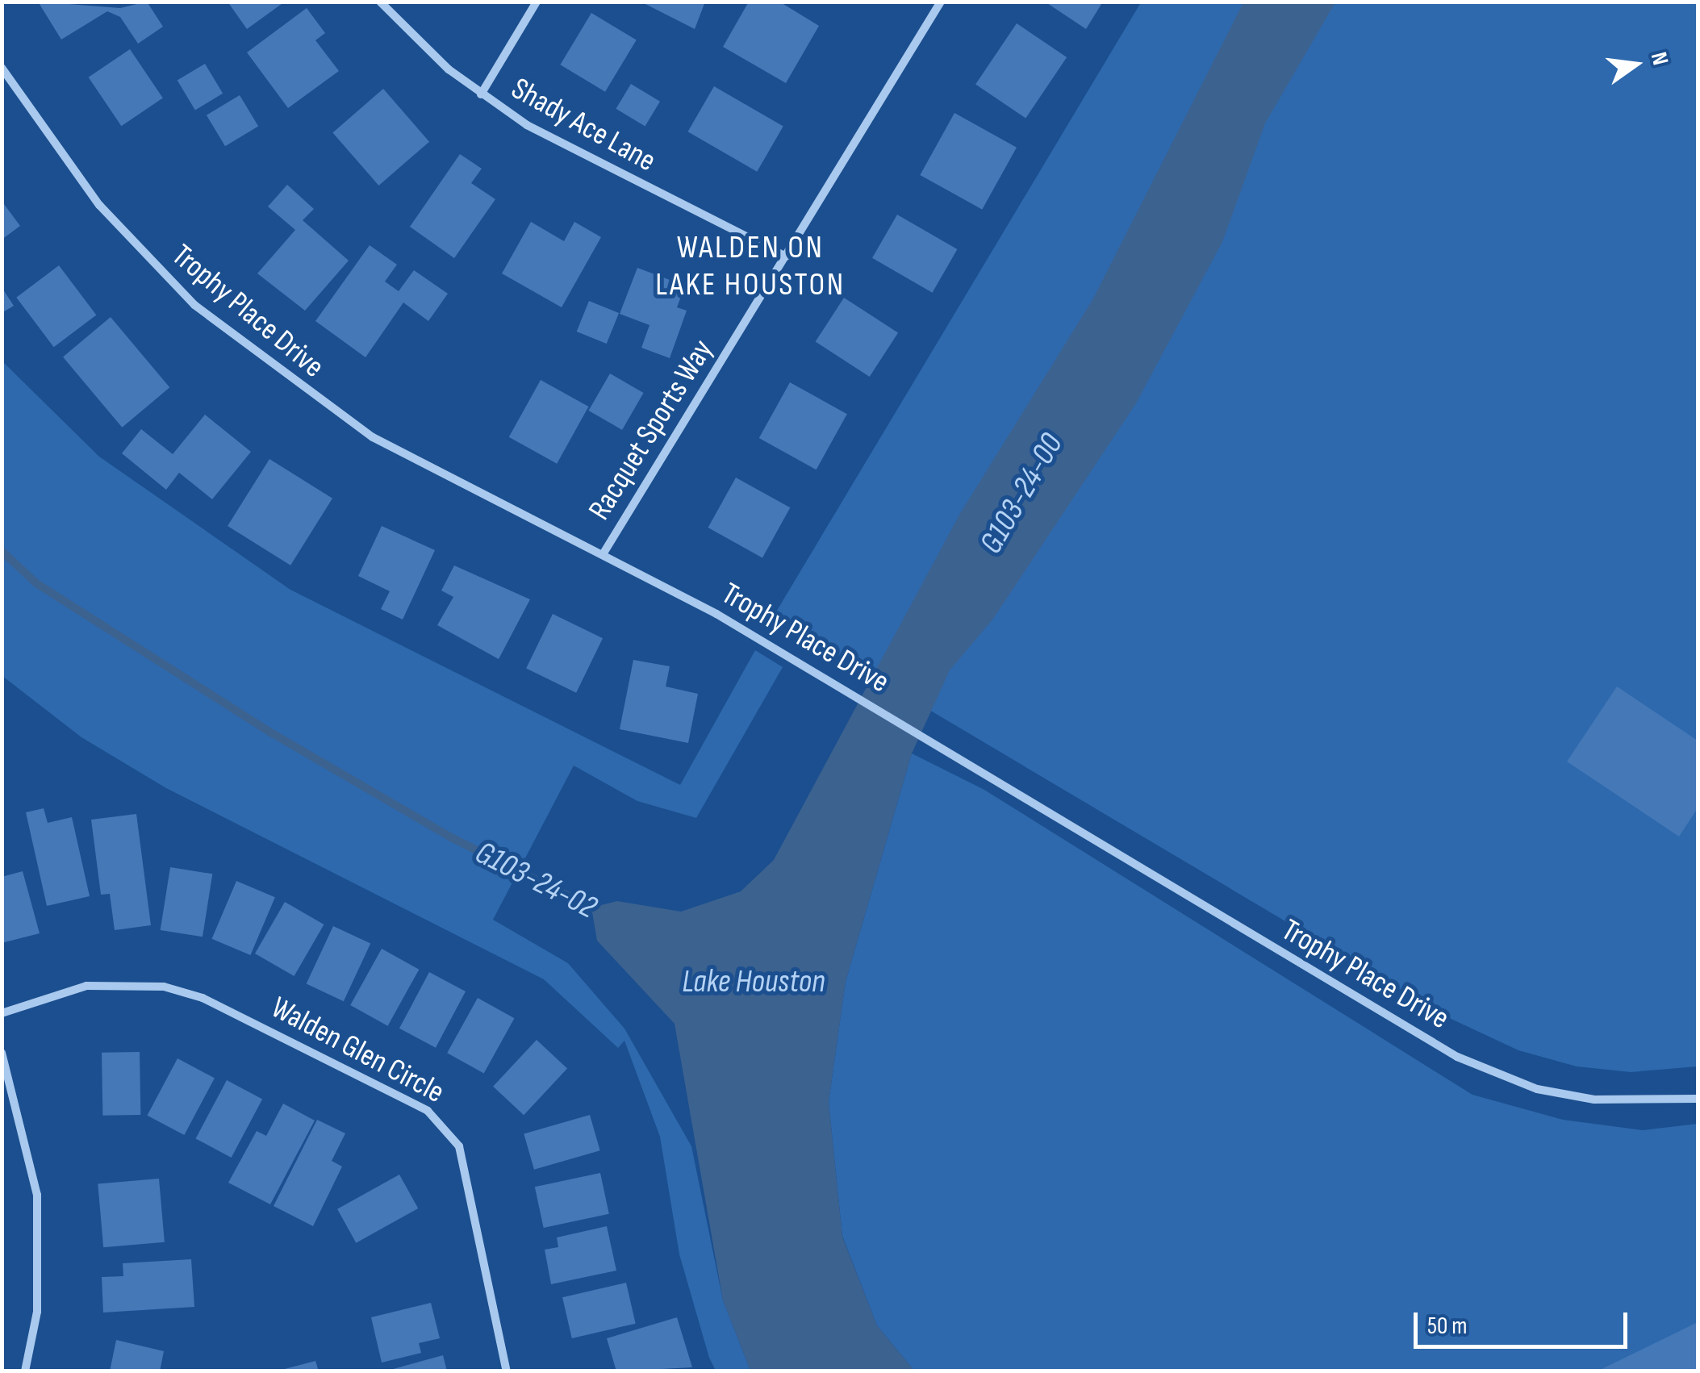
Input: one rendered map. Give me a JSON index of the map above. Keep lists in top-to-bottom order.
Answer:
{
  "streets": {
    "street": [
      "Shady Ace Lane",
      "Trophy Place Drive",
      "Racquet Sports Way",
      "Walden Glen Circle"
    ]
  },
  "crossings": [
    ["Shady Ace Lane", "Racquet Sports Way"],
    ["Trophy Place Drive", "Racquet Sports Way"]
  ],
  "districts": ["WALDEN ON LAKE HOUSTON"],
  "water": ["G103-24-00", "G103-24-02", "Lake Houston"],
  "scale_bar": "50 m",
  "north": "right"
}
